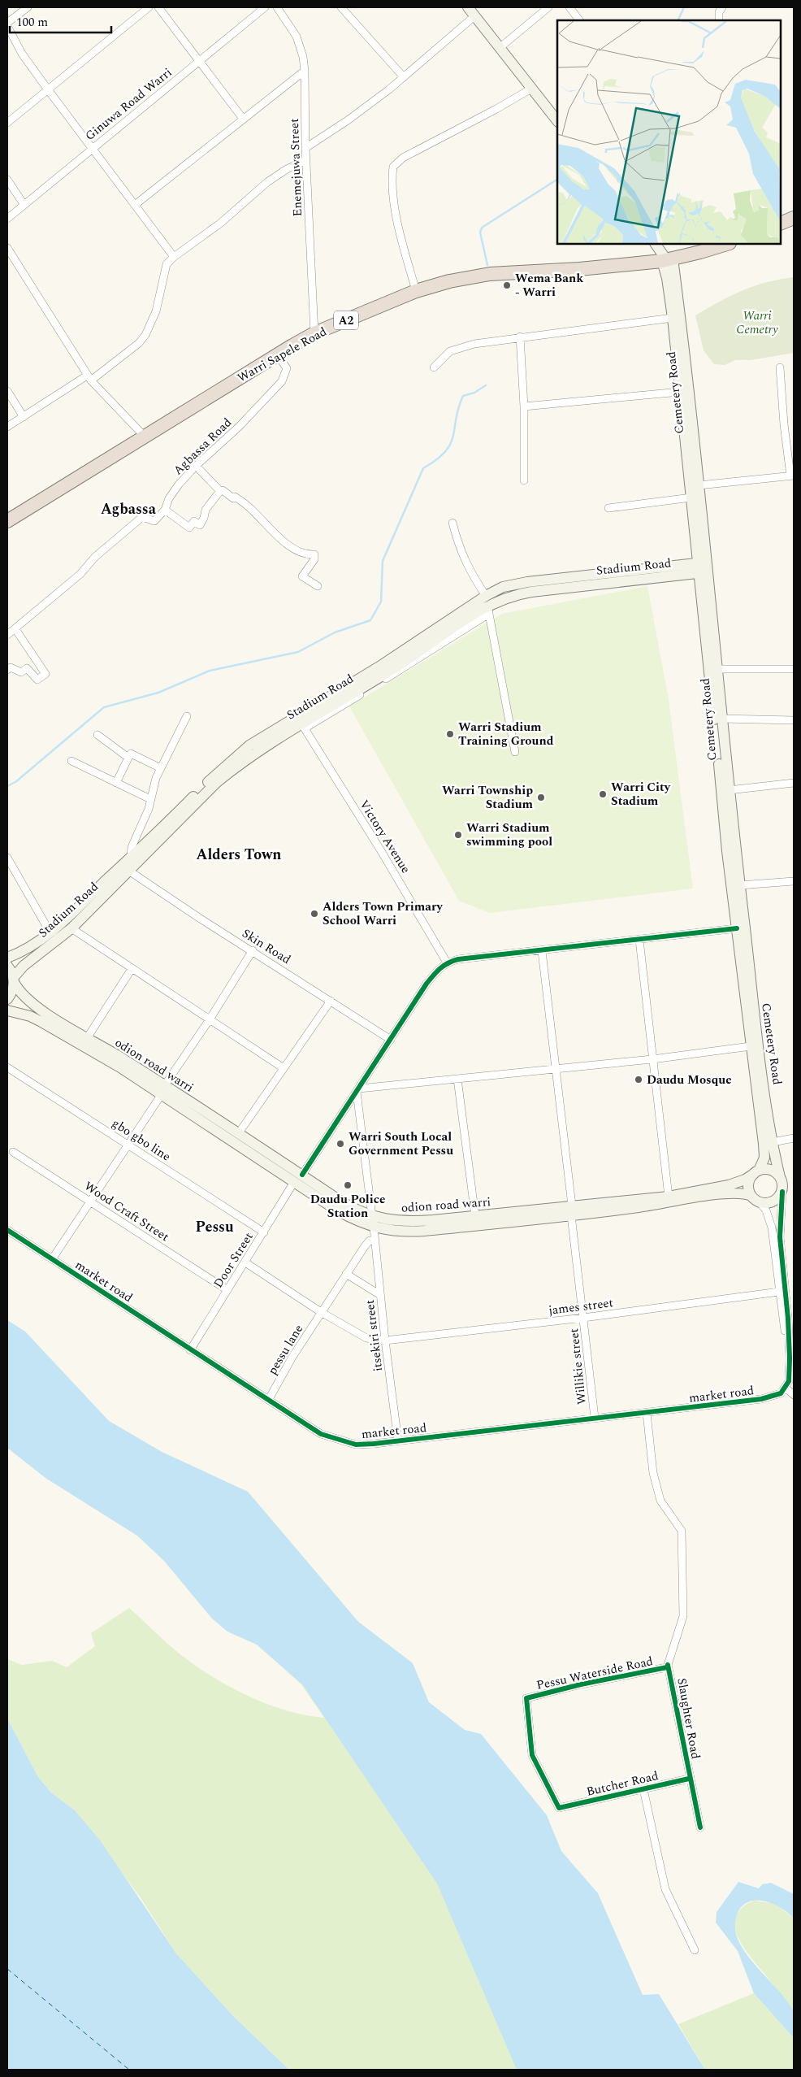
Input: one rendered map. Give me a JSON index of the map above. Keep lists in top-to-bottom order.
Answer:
{
  "streets": {
    "highway": ["A2", "Warri Sapele Road"],
    "main road": ["Cemetery Road", "Stadium Road", "odion road warri"],
    "street": [
      "Ginuwa Road Warri",
      "Enemejuwa Street",
      "Agbassa Road",
      "Victory Avenue",
      "Skin Road",
      "gbo gbo line",
      "Wood Craft Street",
      "Door Street",
      "market road",
      "james street",
      "itsekiri street",
      "pessu lane",
      "Willikie street",
      "Pessu Waterside Road",
      "Slaughter Road",
      "Butcher Road"
    ]
  },
  "crossings": [
    ["Enemejuwa Street", "Warri Sapele Road"],
    ["Warri Sapele Road", "Cemetery Road"],
    ["Warri Sapele Road", "Agbassa Road"],
    ["Cemetery Road", "Stadium Road"],
    ["Cemetery Road", "odion road warri"],
    ["Stadium Road", "Victory Avenue"],
    ["Stadium Road", "Skin Road"],
    ["Stadium Road", "odion road warri"],
    ["Victory Avenue", "Door Street"],
    ["Skin Road", "Door Street"],
    ["odion road warri", "Door Street"],
    ["odion road warri", "itsekiri street"],
    ["odion road warri", "Willikie street"],
    ["gbo gbo line", "Door Street"],
    ["Wood Craft Street", "Door Street"],
    ["Door Street", "market road"],
    ["market road", "itsekiri street"],
    ["market road", "pessu lane"],
    ["market road", "Willikie street"],
    ["james street", "itsekiri street"],
    ["james street", "Willikie street"],
    ["itsekiri street", "pessu lane"],
    ["Pessu Waterside Road", "Slaughter Road"],
    ["Pessu Waterside Road", "Butcher Road"],
    ["Slaughter Road", "Butcher Road"]
  ],
  "districts": ["Agbassa", "Alders Town", "Pessu"],
  "parks": ["Warri Cemetry"],
  "places": [
    "Wema Bank - Warri",
    "Warri Stadium Training Ground",
    "Warri City Stadium",
    "Warri Township Stadium",
    "Warri Stadium swimming pool",
    "Alders Town Primary School Warri",
    "Daudu Mosque",
    "Warri South Local Government Pessu",
    "Daudu Police Station"
  ],
  "scale_bar": "100 m"
}
